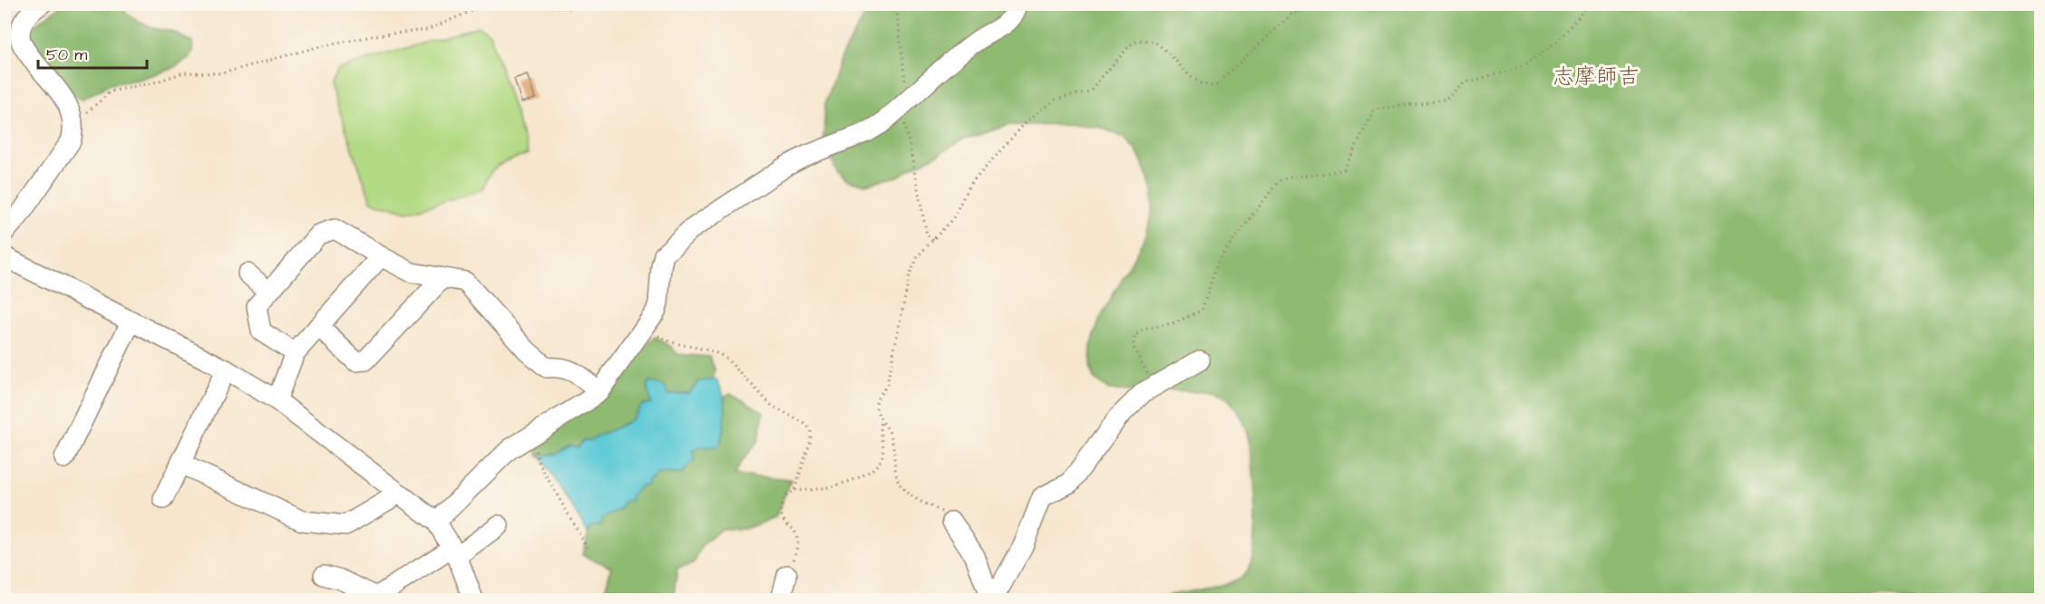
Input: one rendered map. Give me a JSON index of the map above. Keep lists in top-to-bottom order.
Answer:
{
  "districts": ["志摩師吉"],
  "scale_bar": "50 m"
}
